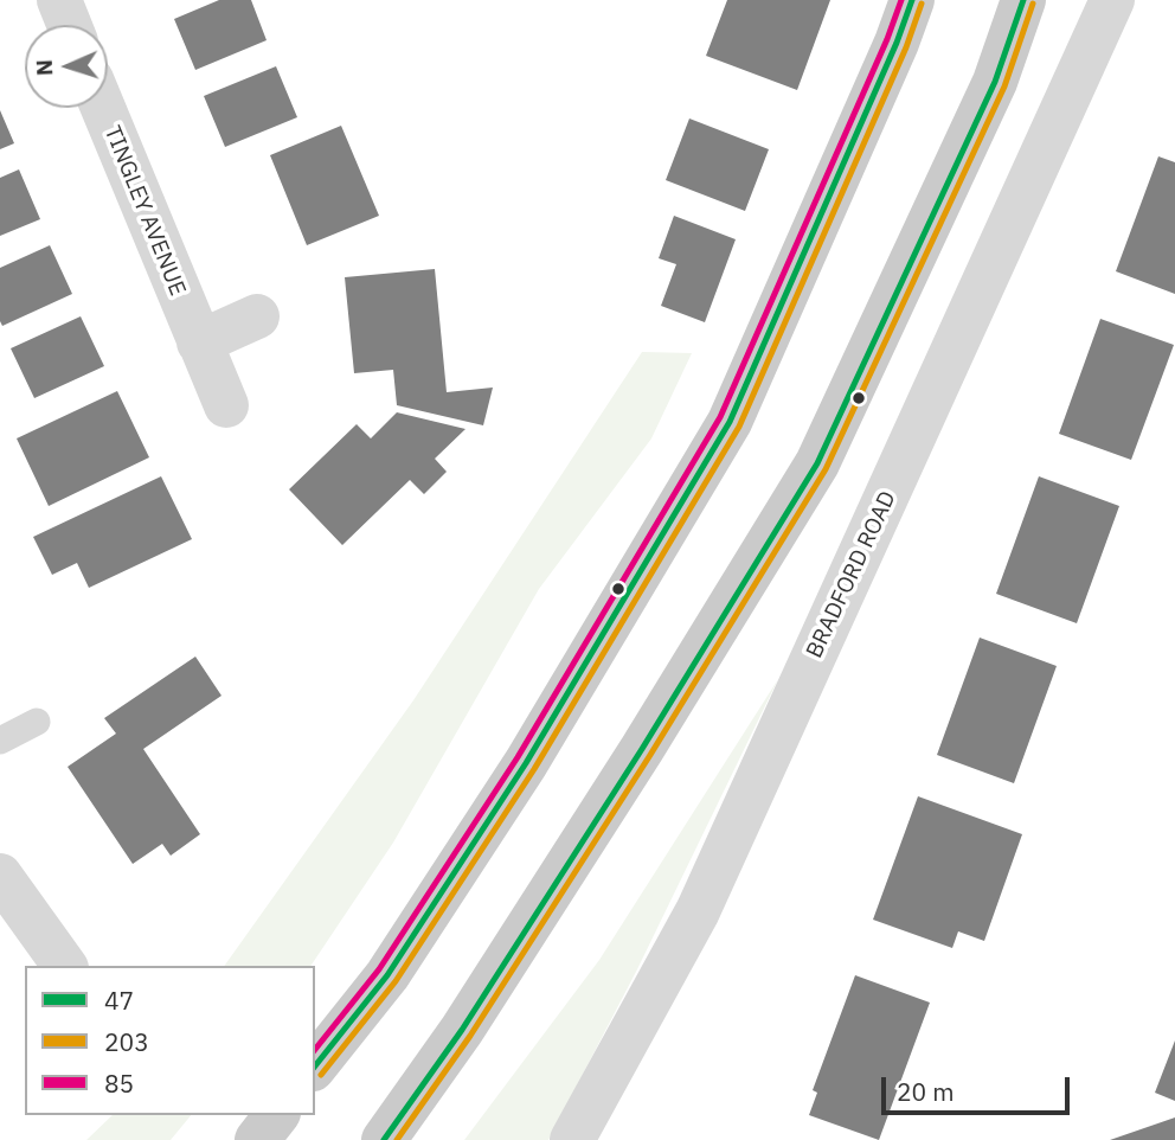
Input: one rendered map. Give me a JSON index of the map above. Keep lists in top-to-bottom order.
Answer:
{
  "streets": {
    "street": ["TINGLEY AVENUE", "BRADFORD ROAD"]
  },
  "lines": ["transit line 47", "transit line 85", "transit line 203"],
  "legend": ["47", "203", "85"],
  "scale_bar": "20 m",
  "north": "left"
}
